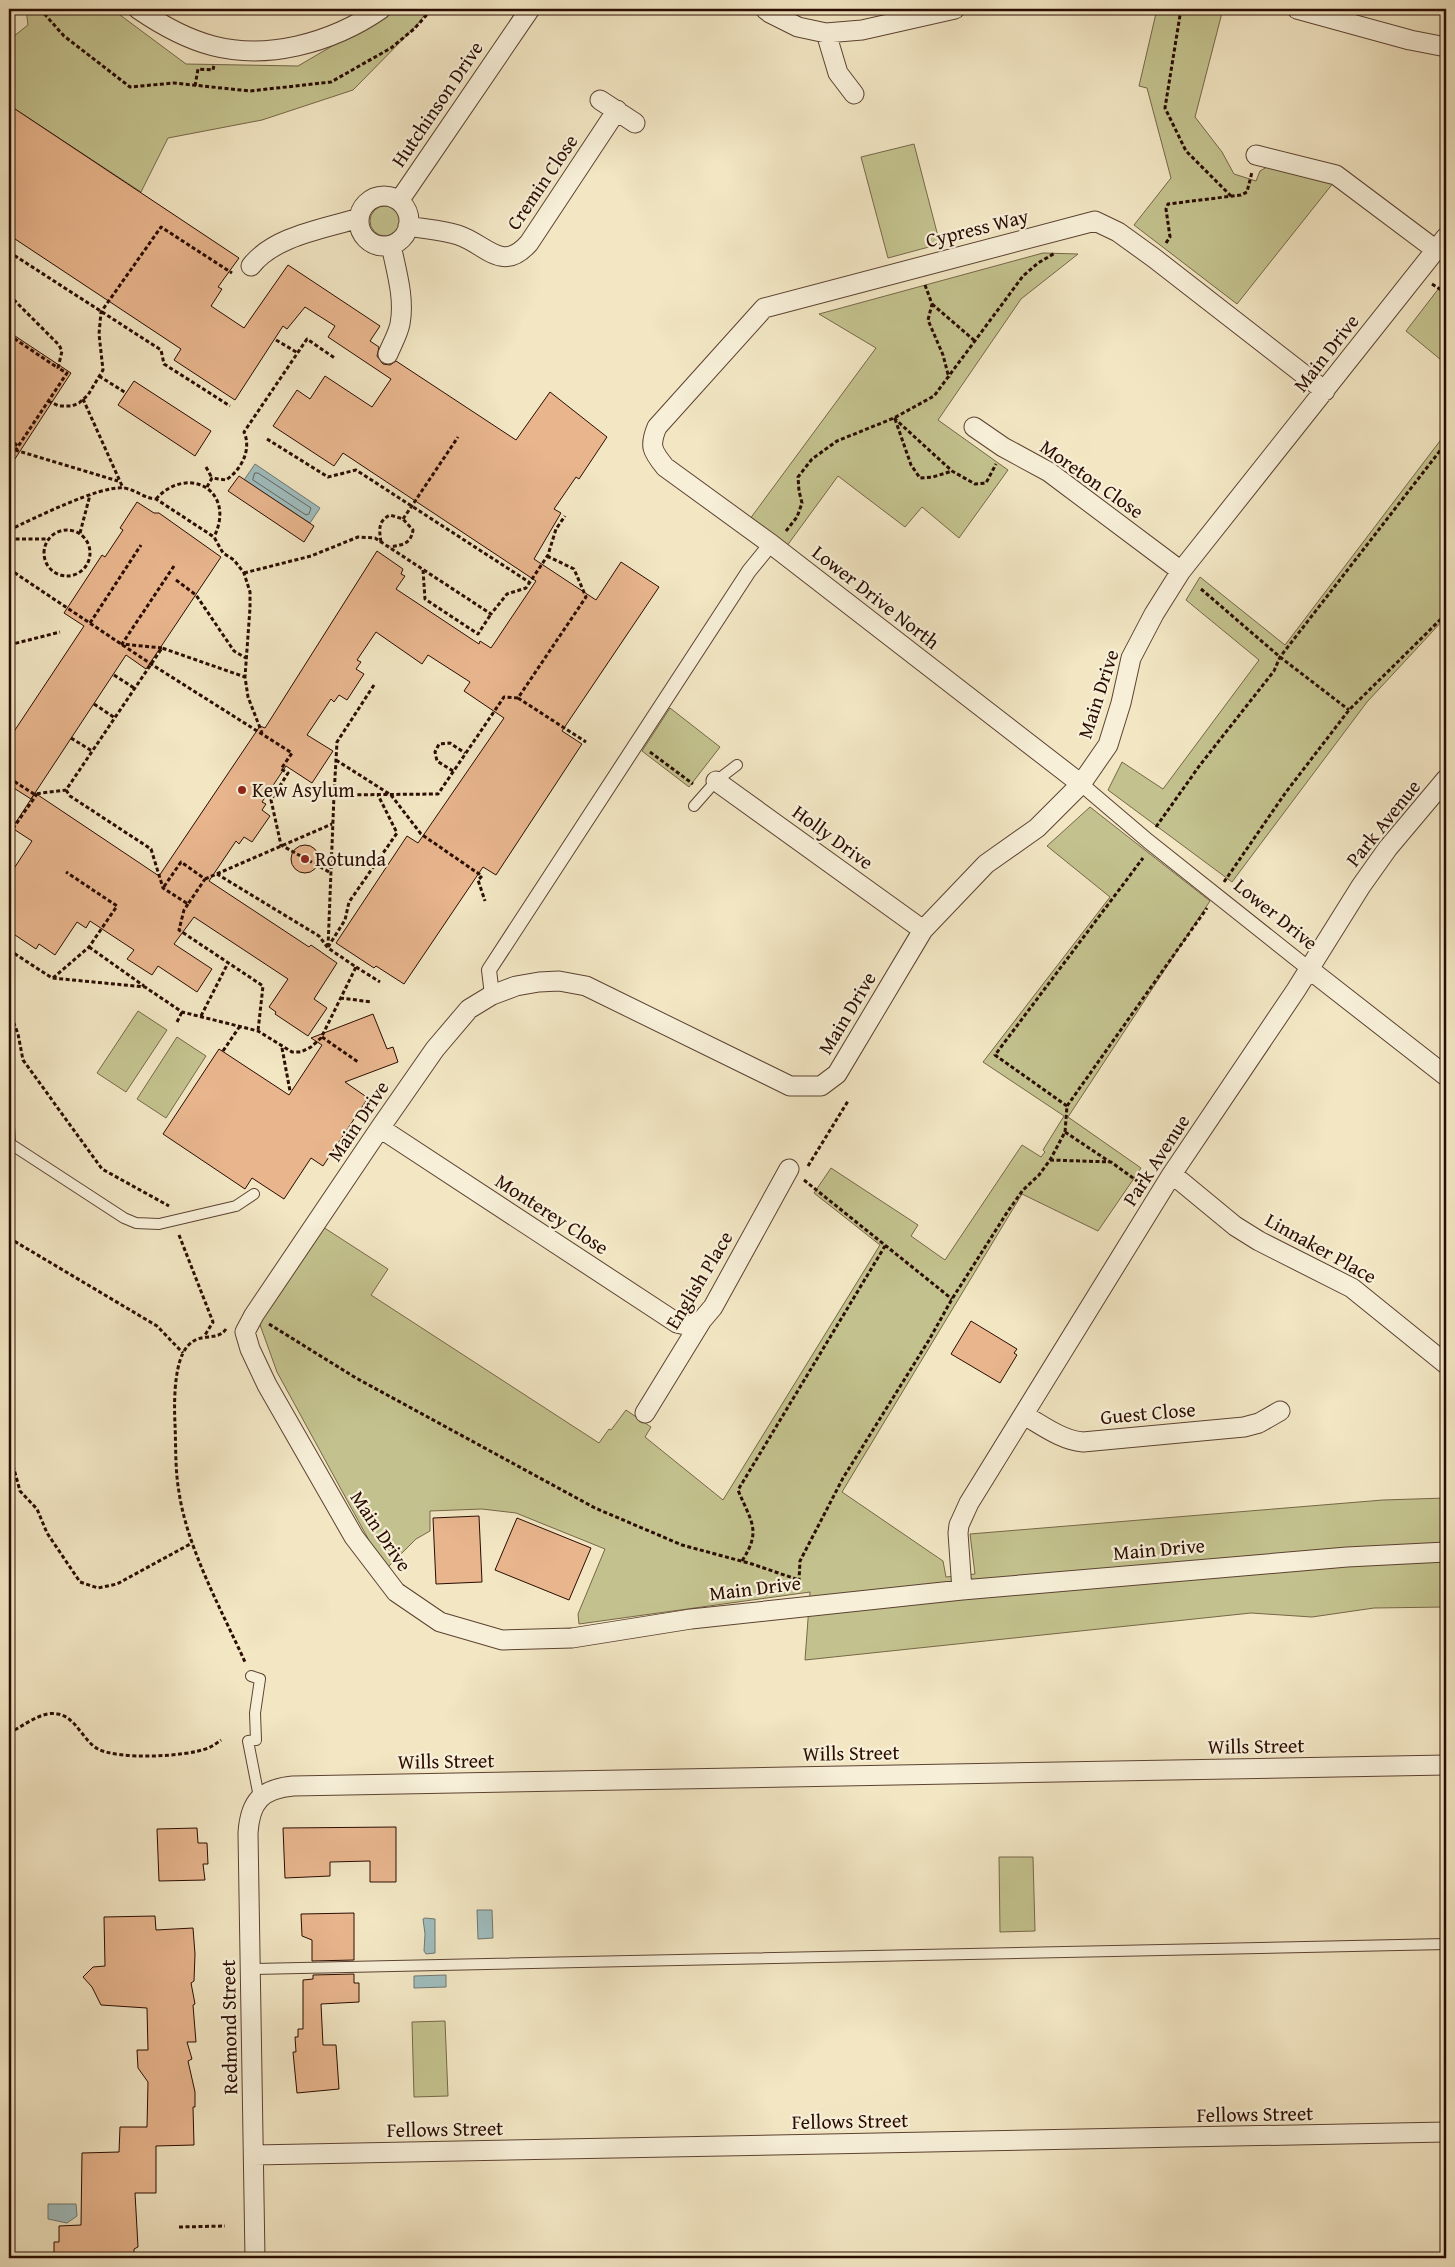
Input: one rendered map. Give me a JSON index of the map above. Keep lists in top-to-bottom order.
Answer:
{
  "streets": {
    "street": [
      "Hutchinson Drive",
      "Cremin Close",
      "Cypress Way",
      "Main Drive",
      "Moreton Close",
      "Lower Drive North",
      "Park Avenue",
      "Holly Drive",
      "Lower Drive",
      "Monterey Close",
      "Linnaker Place",
      "English Place",
      "Guest Close",
      "Wills Street",
      "Redmond Street",
      "Fellows Street"
    ]
  },
  "crossings": [
    ["Hutchinson Drive", "Cremin Close"],
    ["Cypress Way", "Main Drive"],
    ["Cypress Way", "Lower Drive North"],
    ["Main Drive", "Moreton Close"],
    ["Main Drive", "Lower Drive North"],
    ["Main Drive", "Park Avenue"],
    ["Main Drive", "Holly Drive"],
    ["Main Drive", "Lower Drive"],
    ["Main Drive", "Monterey Close"],
    ["Lower Drive North", "Lower Drive"],
    ["Park Avenue", "Lower Drive"],
    ["Park Avenue", "Linnaker Place"],
    ["Park Avenue", "Guest Close"],
    ["Monterey Close", "English Place"],
    ["Wills Street", "Redmond Street"],
    ["Redmond Street", "Fellows Street"]
  ],
  "places": ["Kew Asylum", "Rotunda"]
}
